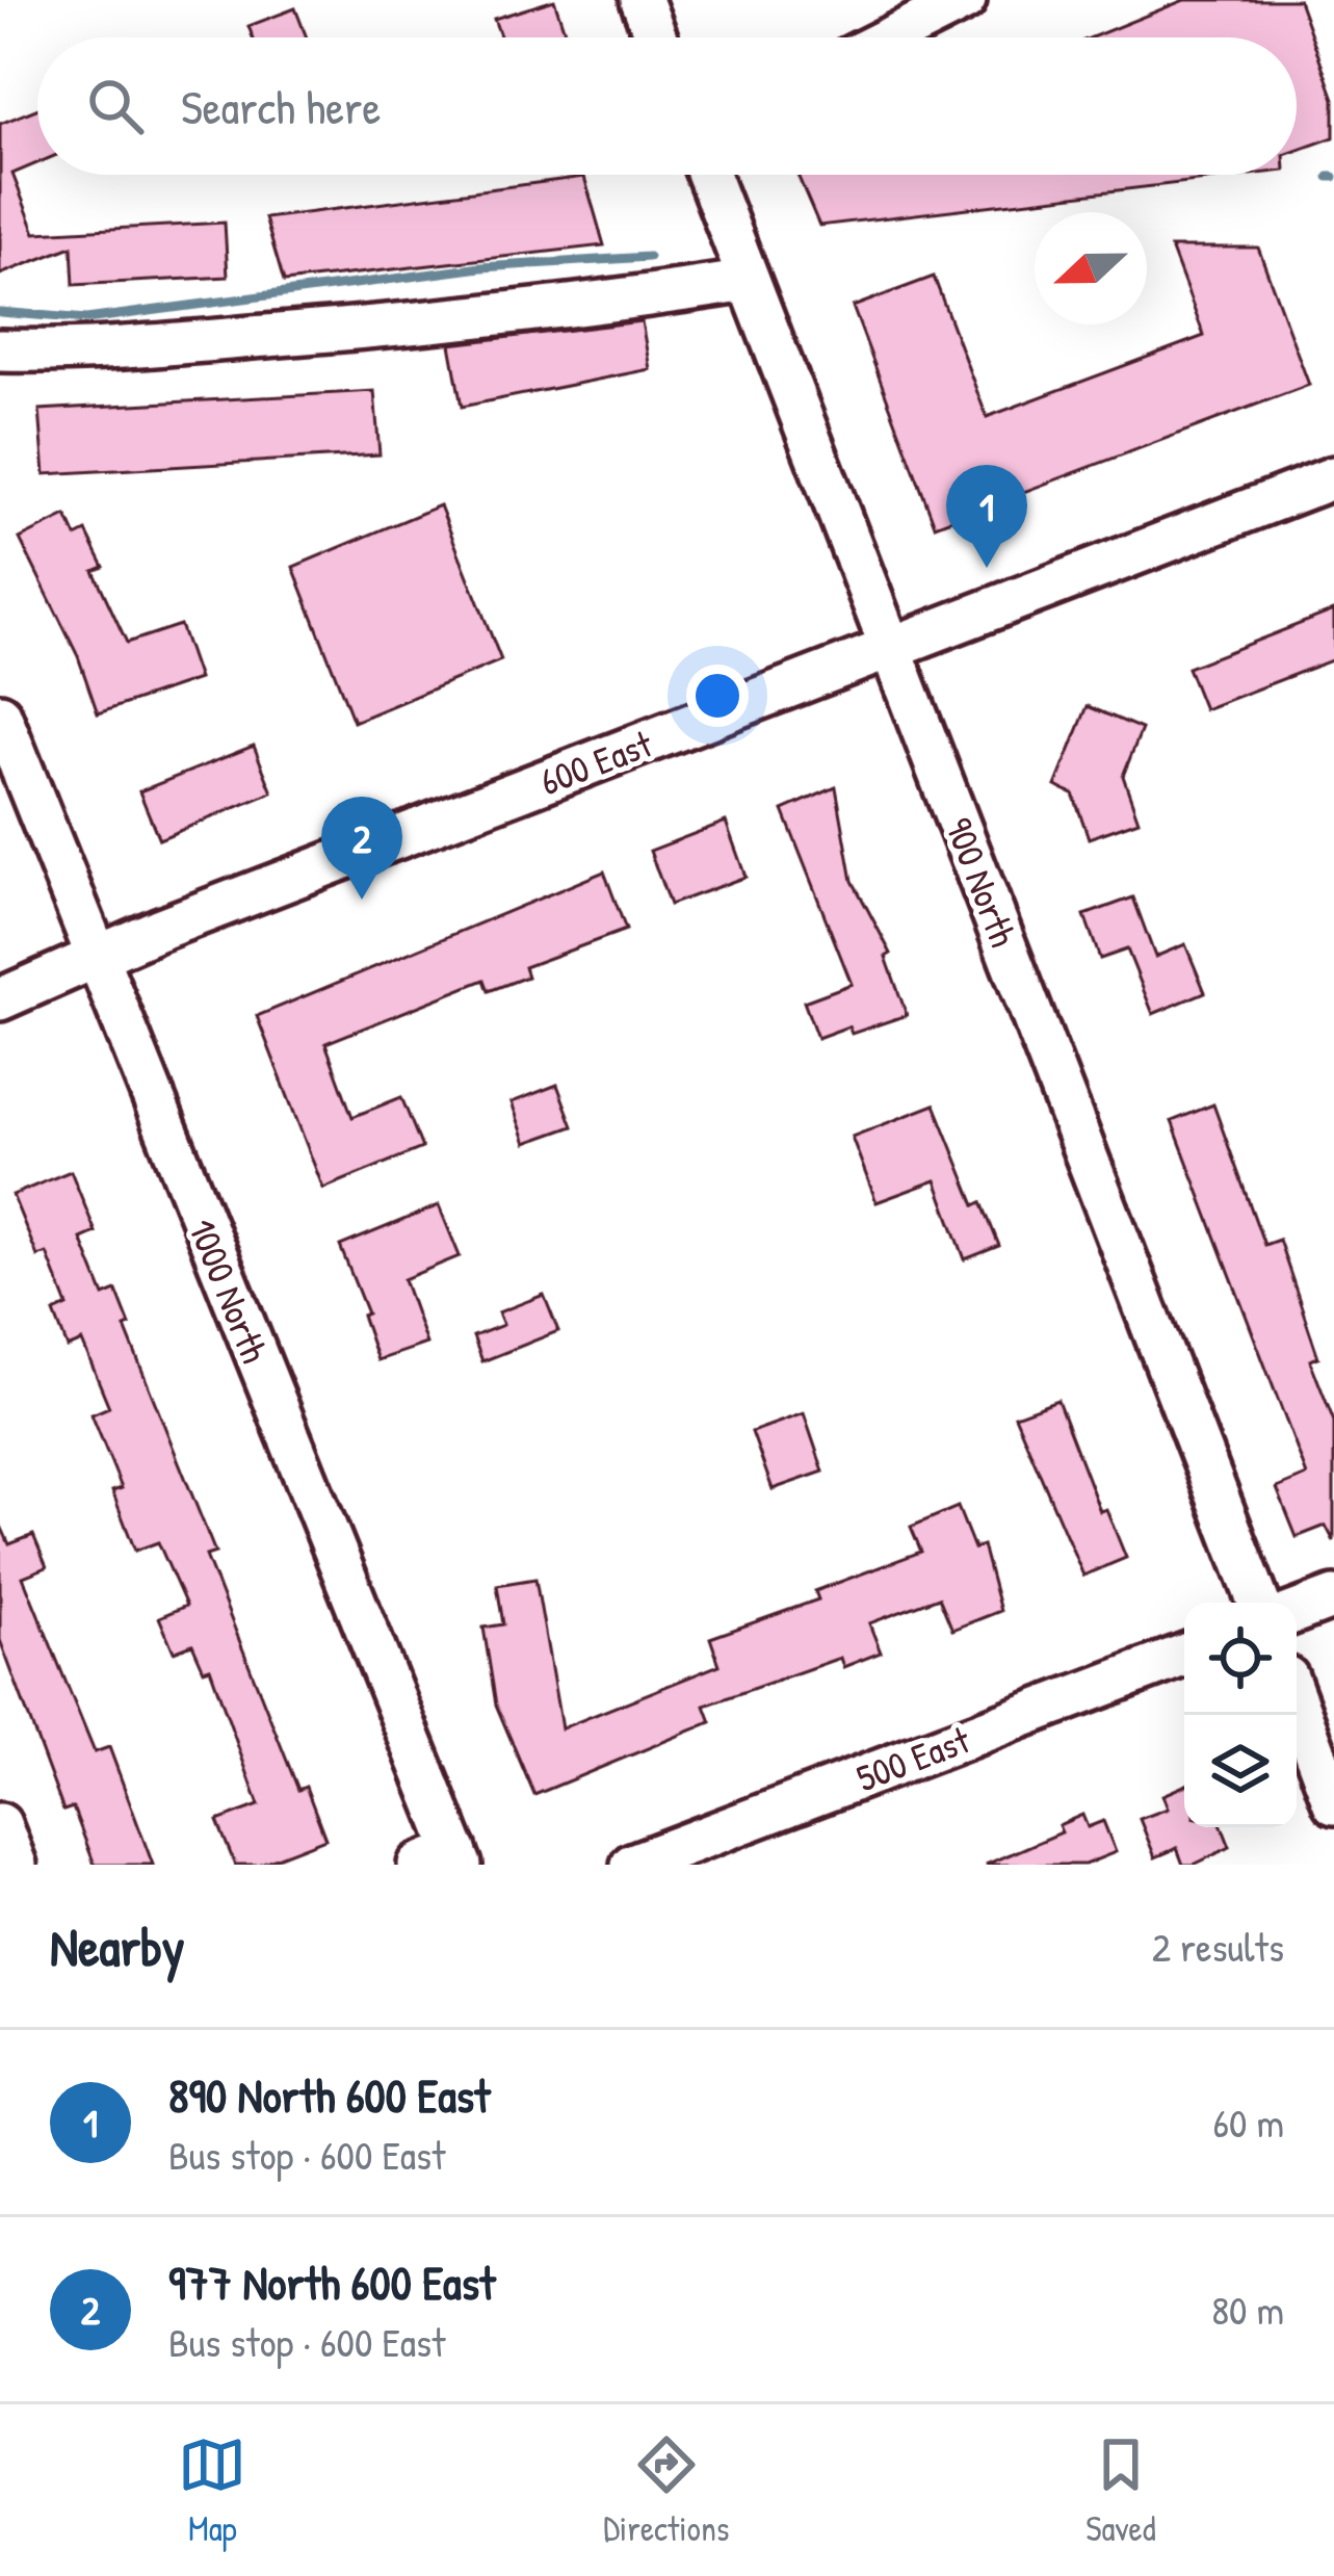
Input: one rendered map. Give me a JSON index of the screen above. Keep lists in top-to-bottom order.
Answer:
{
  "streets": {
    "street": [
      "600 East",
      "900 North",
      "1000 North",
      "500 East"
    ]
  },
  "crossings": [
    ["600 East", "900 North"],
    ["600 East", "1000 North"]
  ],
  "north": "left",
  "page": {
    "search": "Search here",
    "pins": ["1", "2"],
    "heading": ["Nearby", "2 results"],
    "list": [
      {
        "mark": "1",
        "name": "890 North 600 East",
        "note": "Bus stop · 600 East",
        "value": "60 m"
      },
      {
        "mark": "2",
        "name": "977 North 600 East",
        "note": "Bus stop · 600 East",
        "value": "80 m"
      }
    ],
    "nav": ["Map", "Directions", "Saved"]
  }
}
